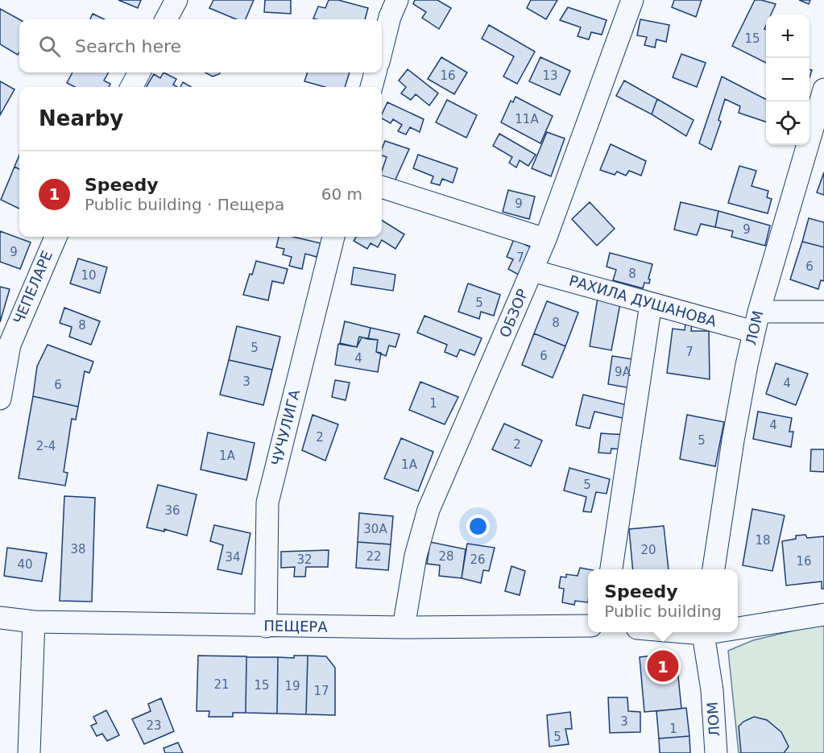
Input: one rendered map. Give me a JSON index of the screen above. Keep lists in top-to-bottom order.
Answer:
{
  "streets": {
    "street": [
      "ЧЕПЕЛАРЕ",
      "РАХИЛА ДУШАНОВА",
      "ОБЗОР",
      "ЛОМ",
      "ЧУЧУЛИГА",
      "ПЕЩЕРА"
    ]
  },
  "crossings": [
    ["РАХИЛА ДУШАНОВА", "ОБЗОР"],
    ["РАХИЛА ДУШАНОВА", "ЛОМ"],
    ["ОБЗОР", "ПЕЩЕРА"],
    ["ЧУЧУЛИГА", "ПЕЩЕРА"]
  ],
  "house_numbers": [
    "15",
    "16",
    "13",
    "11А",
    "9",
    "9",
    "9",
    "7",
    "6",
    "8",
    "10",
    "5",
    "8",
    "8",
    "5",
    "7",
    "6",
    "4",
    "9А",
    "3",
    "4",
    "6",
    "1",
    "4",
    "2",
    "5",
    "2",
    "2-4",
    "1А",
    "1А",
    "5",
    "36",
    "30А",
    "18",
    "38",
    "20",
    "22",
    "28",
    "34",
    "32",
    "26",
    "16",
    "40",
    "21",
    "15",
    "19",
    "17",
    "3",
    "23",
    "1",
    "5"
  ],
  "page": {
    "map_buttons": ["+", "−"],
    "search": "Search here",
    "heading": "Nearby",
    "list": [
      {
        "mark": "1",
        "name": "Speedy",
        "note": "Public building · Пещера",
        "value": "60 m"
      }
    ],
    "popup": ["Speedy", "Public building"],
    "pins": "1"
  }
}
